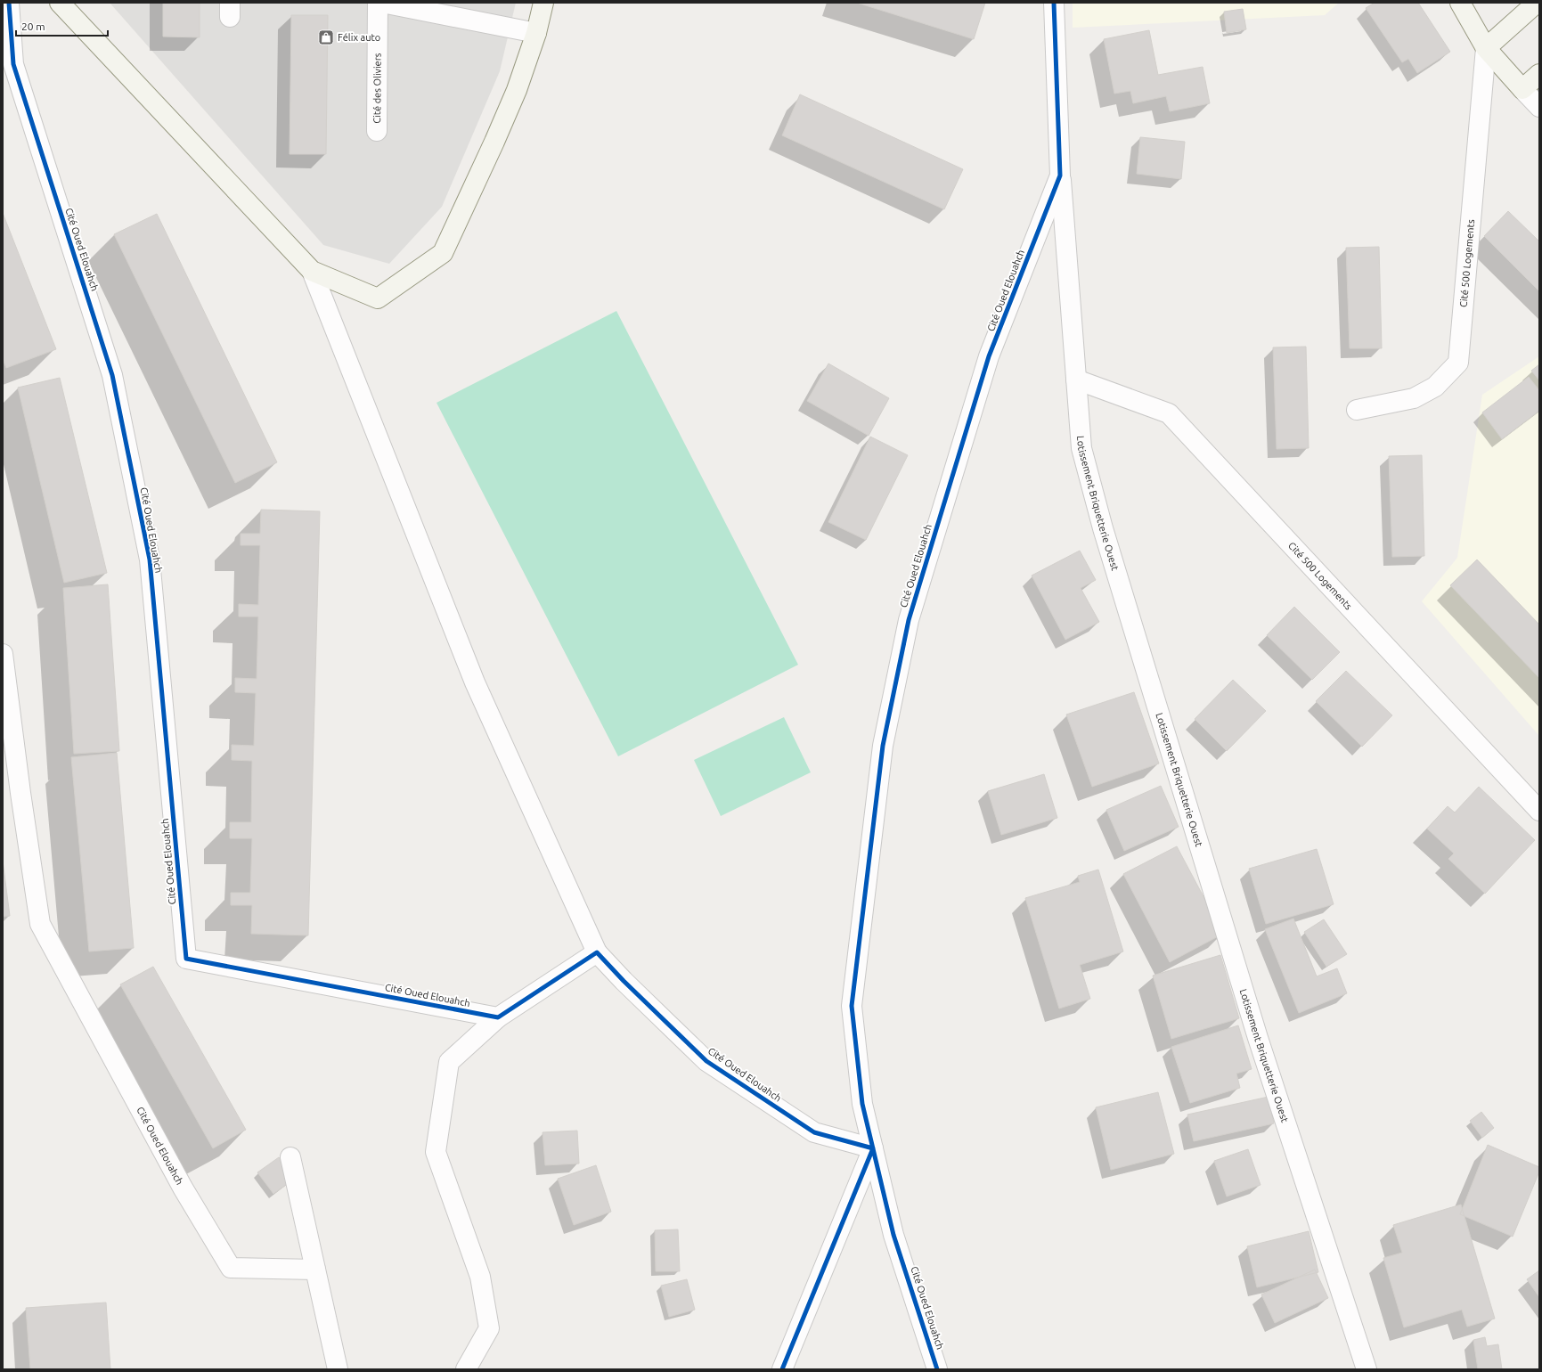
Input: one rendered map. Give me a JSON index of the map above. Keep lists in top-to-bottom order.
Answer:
{
  "streets": {
    "street": [
      "Cité des Oliviers",
      "Cité Oued Elouahch",
      "Cité 500 Logements",
      "Lotissement Briquetterie Ouest"
    ]
  },
  "crossings": [
    ["Cité Oued Elouahch", "Lotissement Briquetterie Ouest"],
    ["Cité 500 Logements", "Lotissement Briquetterie Ouest"]
  ],
  "places": {
    "shop": ["Félix auto"]
  },
  "scale_bar": "20 m"
}
